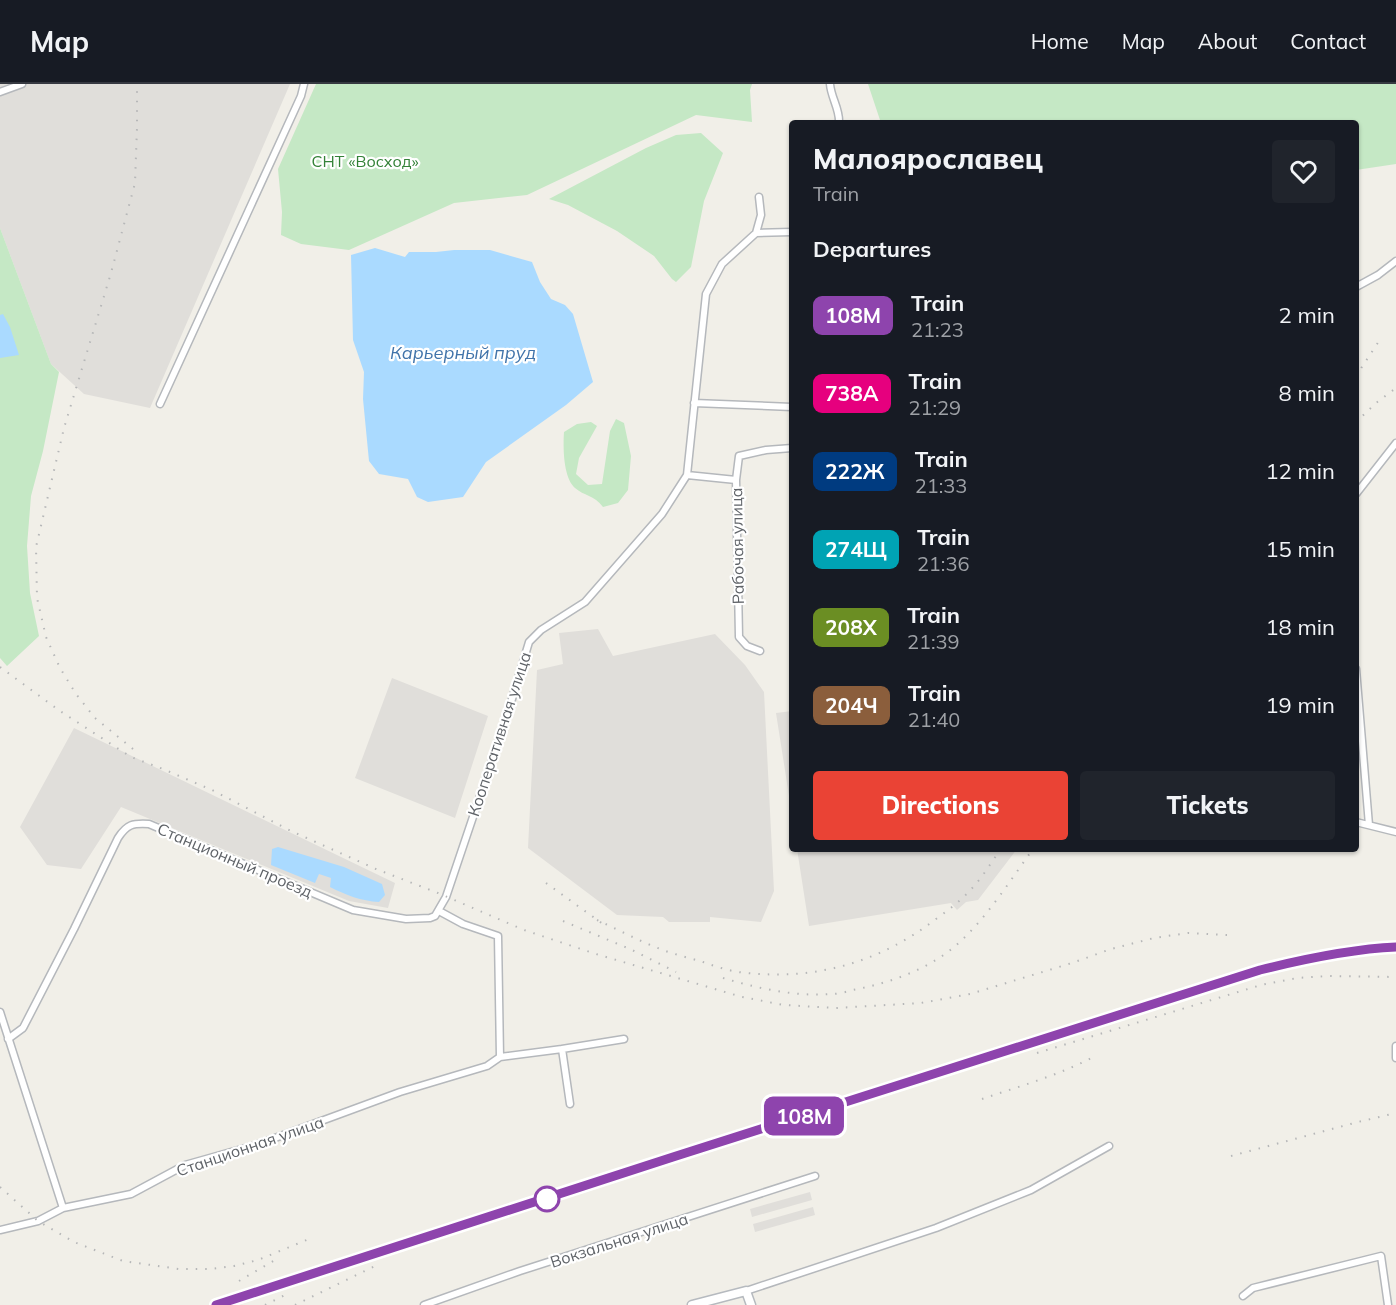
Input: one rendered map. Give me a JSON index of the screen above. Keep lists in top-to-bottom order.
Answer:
{
  "streets": {
    "street": [
      "Рабочая улица",
      "Кооперативная улица",
      "Станционный проезд",
      "Станционная улица",
      "Вокзальная улица"
    ]
  },
  "crossings": [
    ["Кооперативная улица", "Станционный проезд"]
  ],
  "water": ["Карьерный пруд"],
  "parks": ["СНТ «Восход»"],
  "page": {
    "header": "Map",
    "nav": [
      "Home",
      "Map",
      "About",
      "Contact"
    ],
    "on_map": "108М",
    "heading": [
      ["Малоярославец", "Train"],
      "Departures"
    ],
    "list": [
      {
        "mark": "108М",
        "name": "Train",
        "note": "21:23",
        "value": "2 min"
      },
      {
        "mark": "738А",
        "name": "Train",
        "note": "21:29",
        "value": "8 min"
      },
      {
        "mark": "222Ж",
        "name": "Train",
        "note": "21:33",
        "value": "12 min"
      },
      {
        "mark": "274Щ",
        "name": "Train",
        "note": "21:36",
        "value": "15 min"
      },
      {
        "mark": "208Х",
        "name": "Train",
        "note": "21:39",
        "value": "18 min"
      },
      {
        "mark": "204Ч",
        "name": "Train",
        "note": "21:40",
        "value": "19 min"
      }
    ],
    "buttons": ["Directions", "Tickets"]
  }
}
